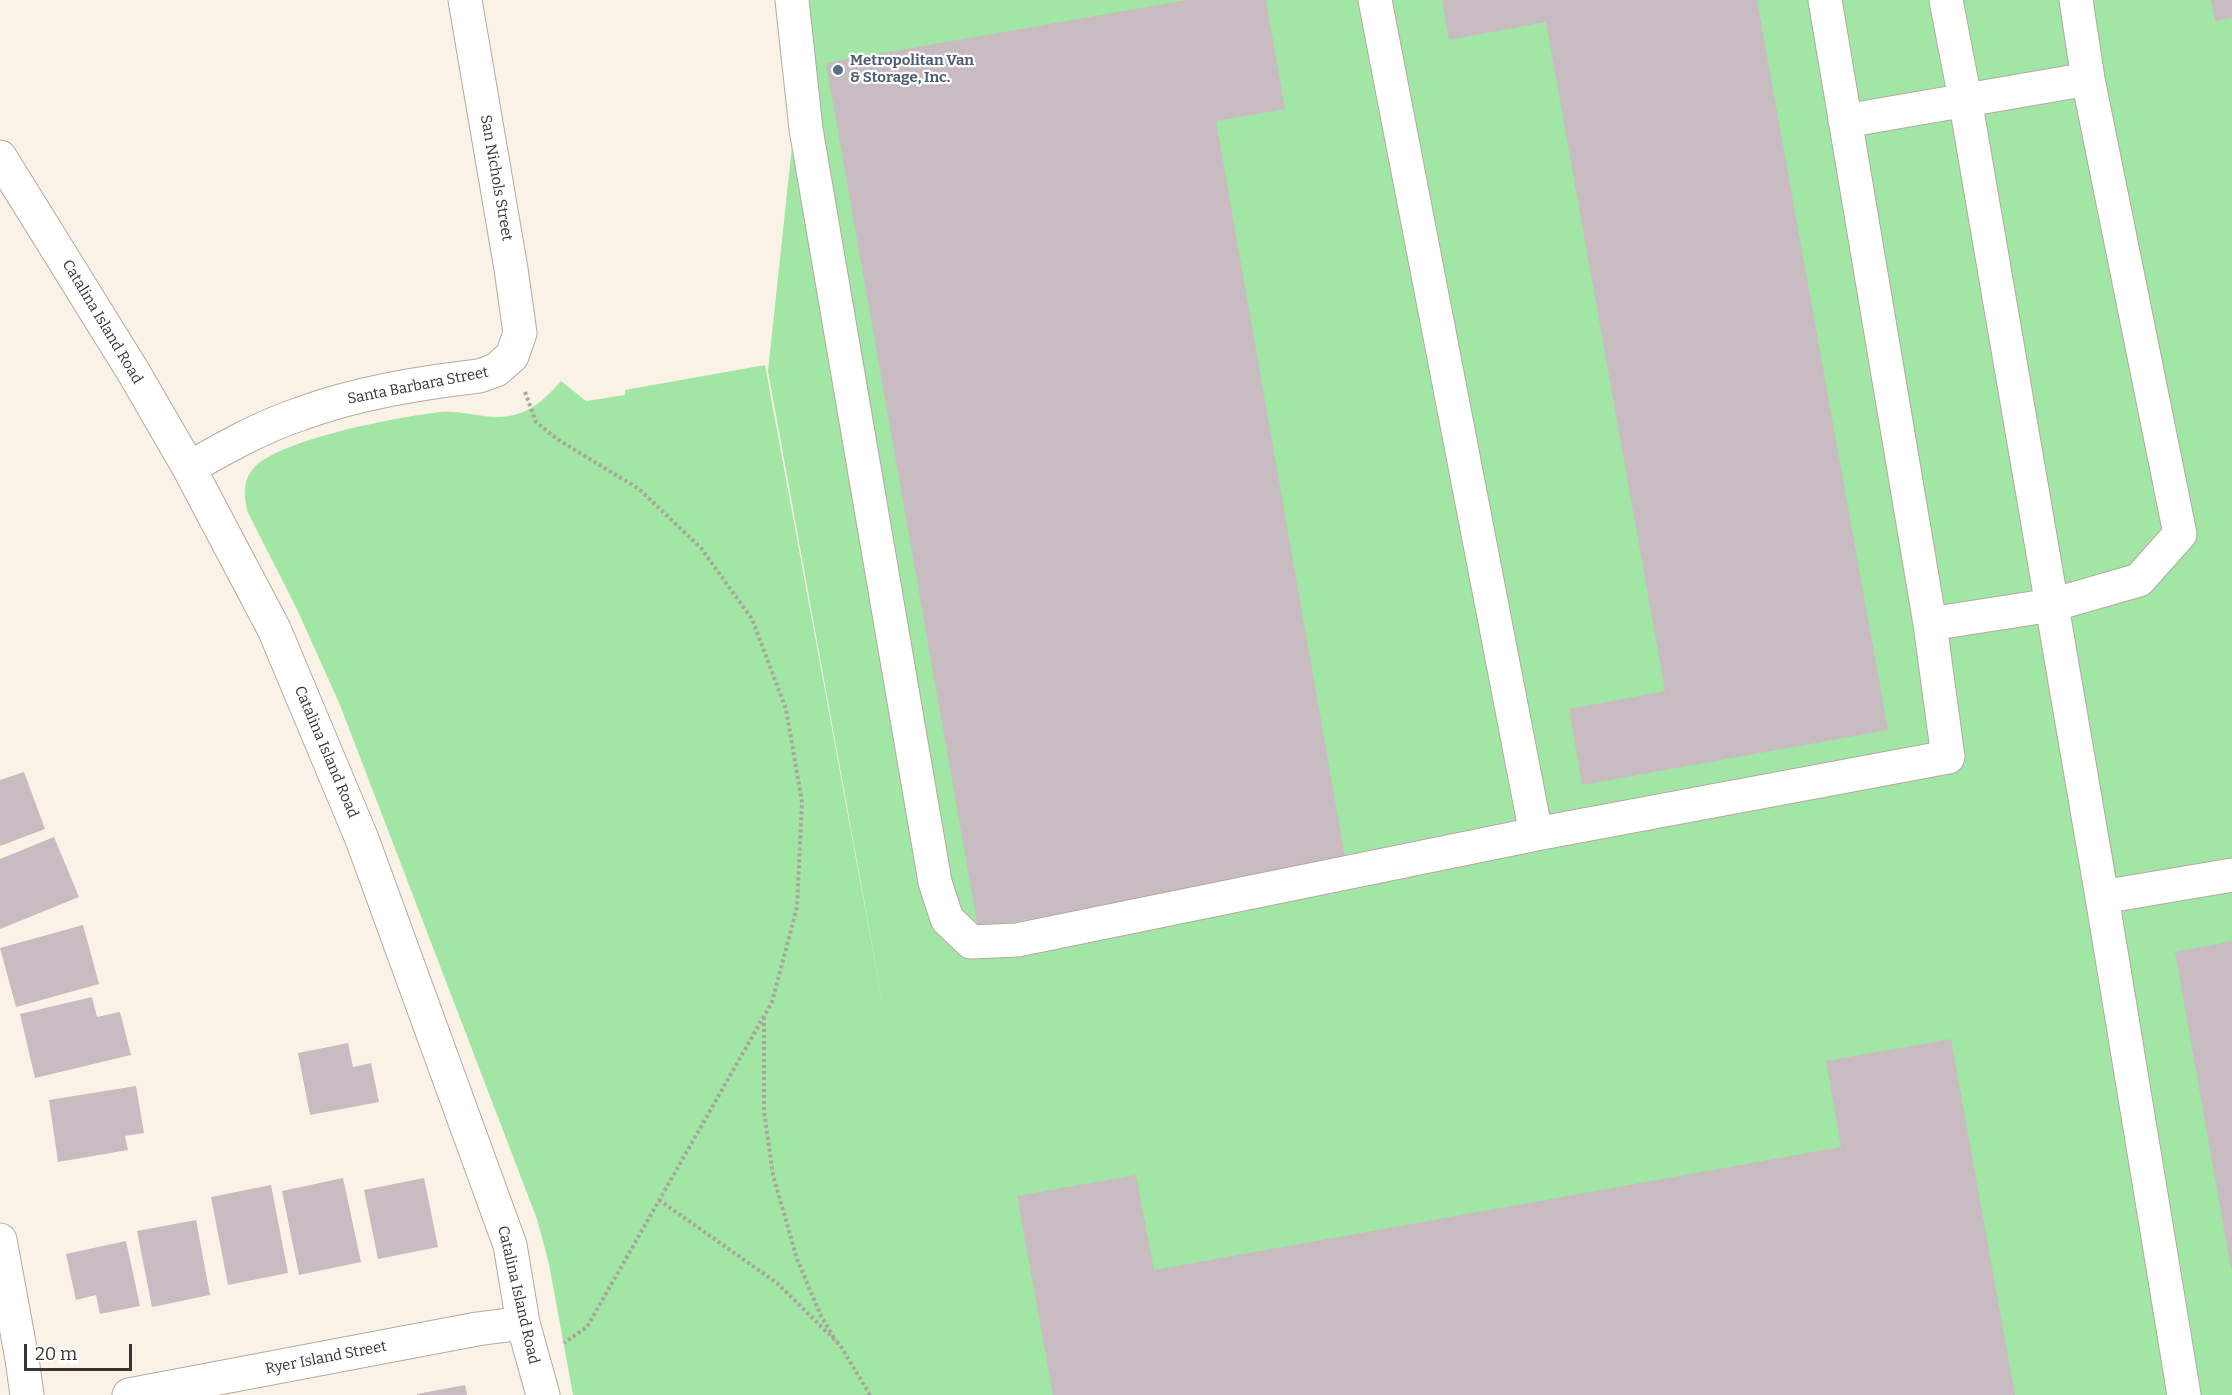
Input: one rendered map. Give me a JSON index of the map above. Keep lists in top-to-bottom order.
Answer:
{
  "streets": {
    "street": [
      "San Nichols Street",
      "Catalina Island Road",
      "Santa Barbara Street",
      "Ryer Island Street"
    ]
  },
  "crossings": [
    ["San Nichols Street", "Santa Barbara Street"],
    ["Catalina Island Road", "Santa Barbara Street"],
    ["Catalina Island Road", "Ryer Island Street"]
  ],
  "places": ["Metropolitan Van & Storage, Inc."],
  "scale_bar": "20 m"
}
